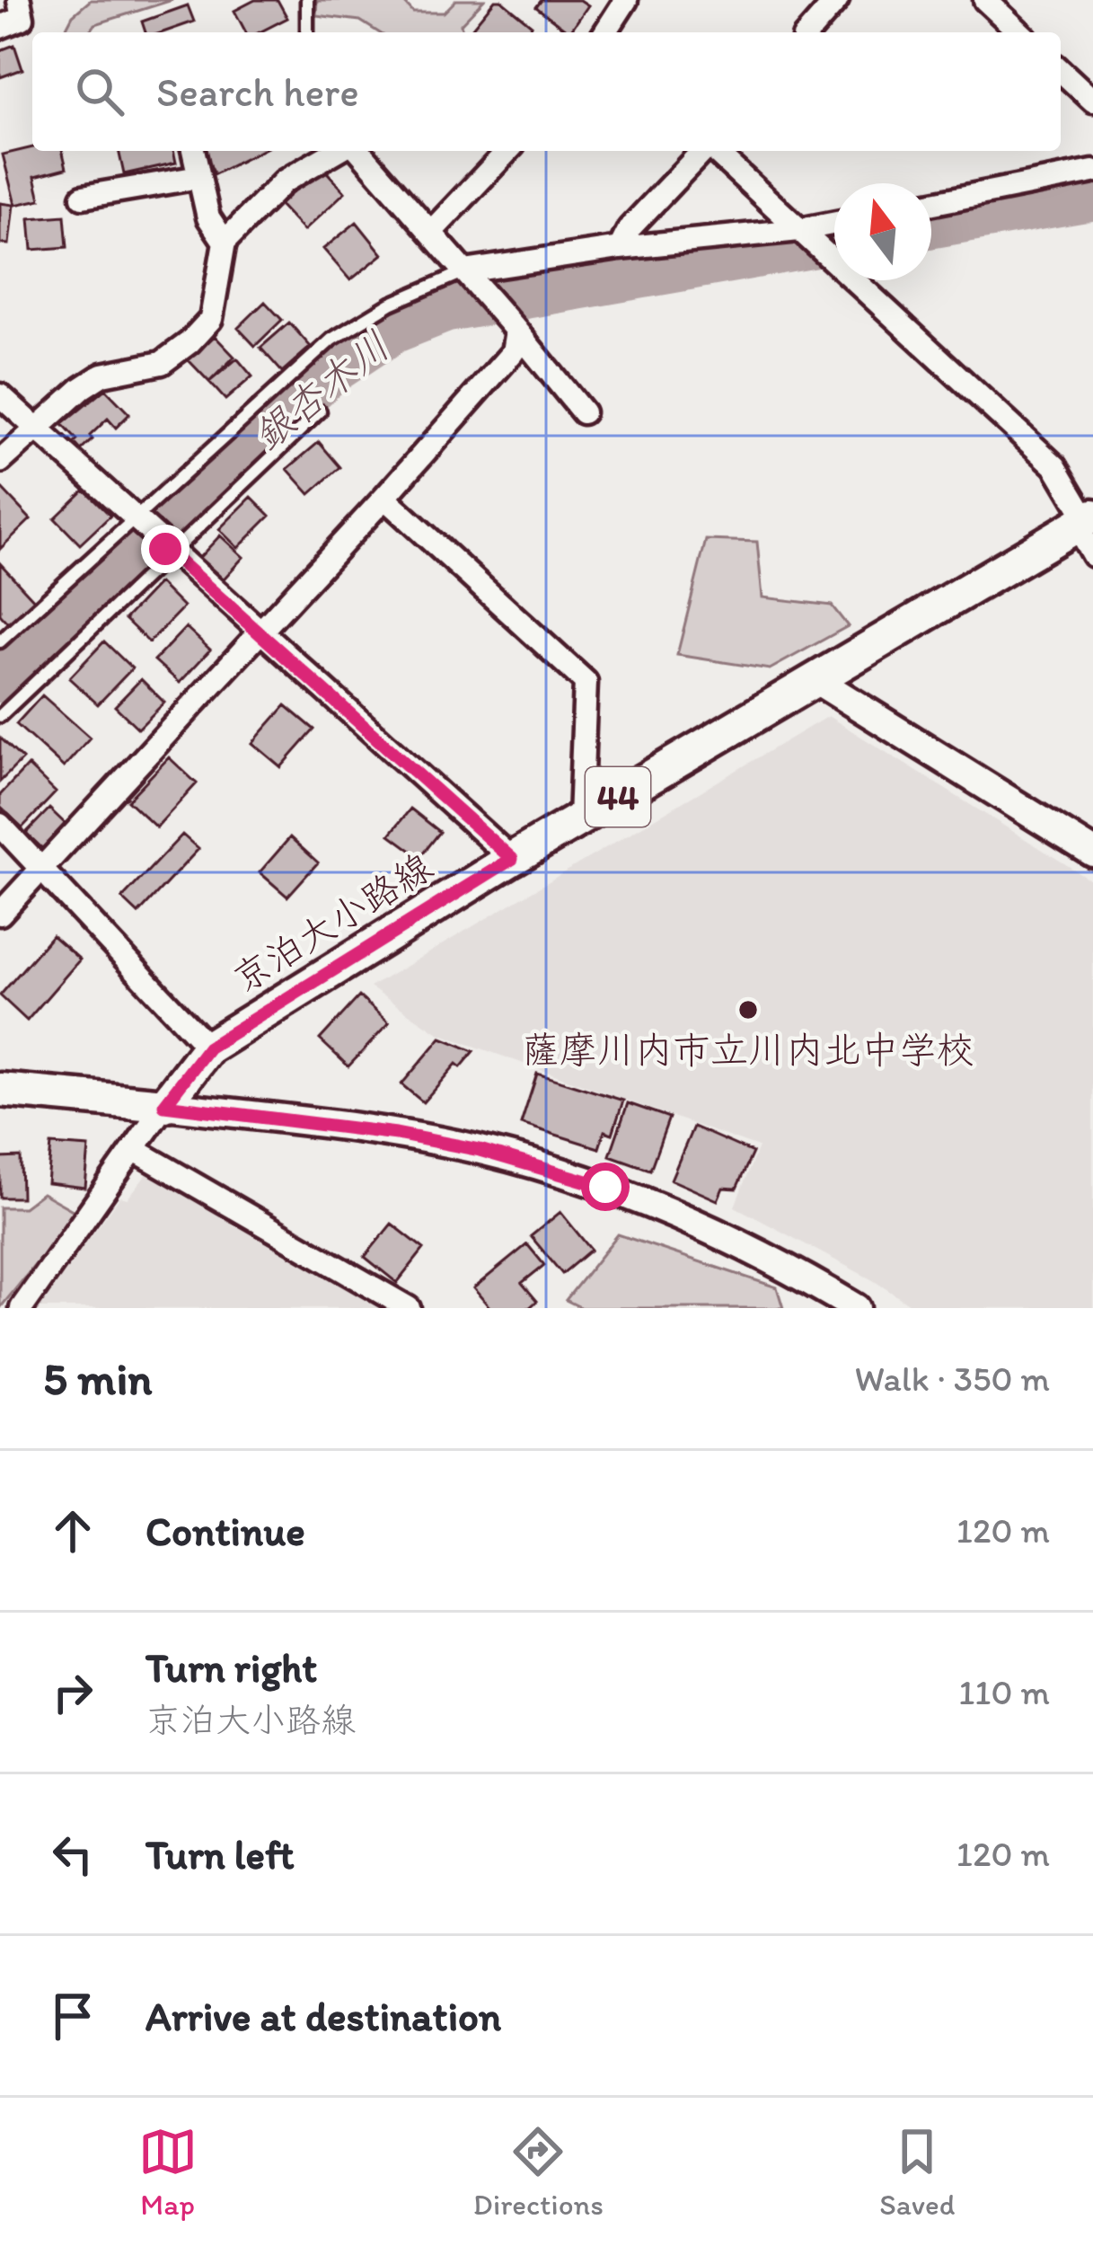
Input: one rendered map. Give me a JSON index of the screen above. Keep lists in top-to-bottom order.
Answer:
{
  "streets": {
    "main road": ["44", "京泊大小路線"]
  },
  "water": ["銀杏木川"],
  "places": ["薩摩川内市立川内北中学校"],
  "north": "top",
  "page": {
    "search": "Search here",
    "heading": ["5 min", "Walk · 350 m"],
    "list": [
      ["Continue", "120 m"],
      ["Turn right", "京泊大小路線", "110 m"],
      ["Turn left", "120 m"],
      "Arrive at destination"
    ],
    "nav": ["Map", "Directions", "Saved"]
  }
}
